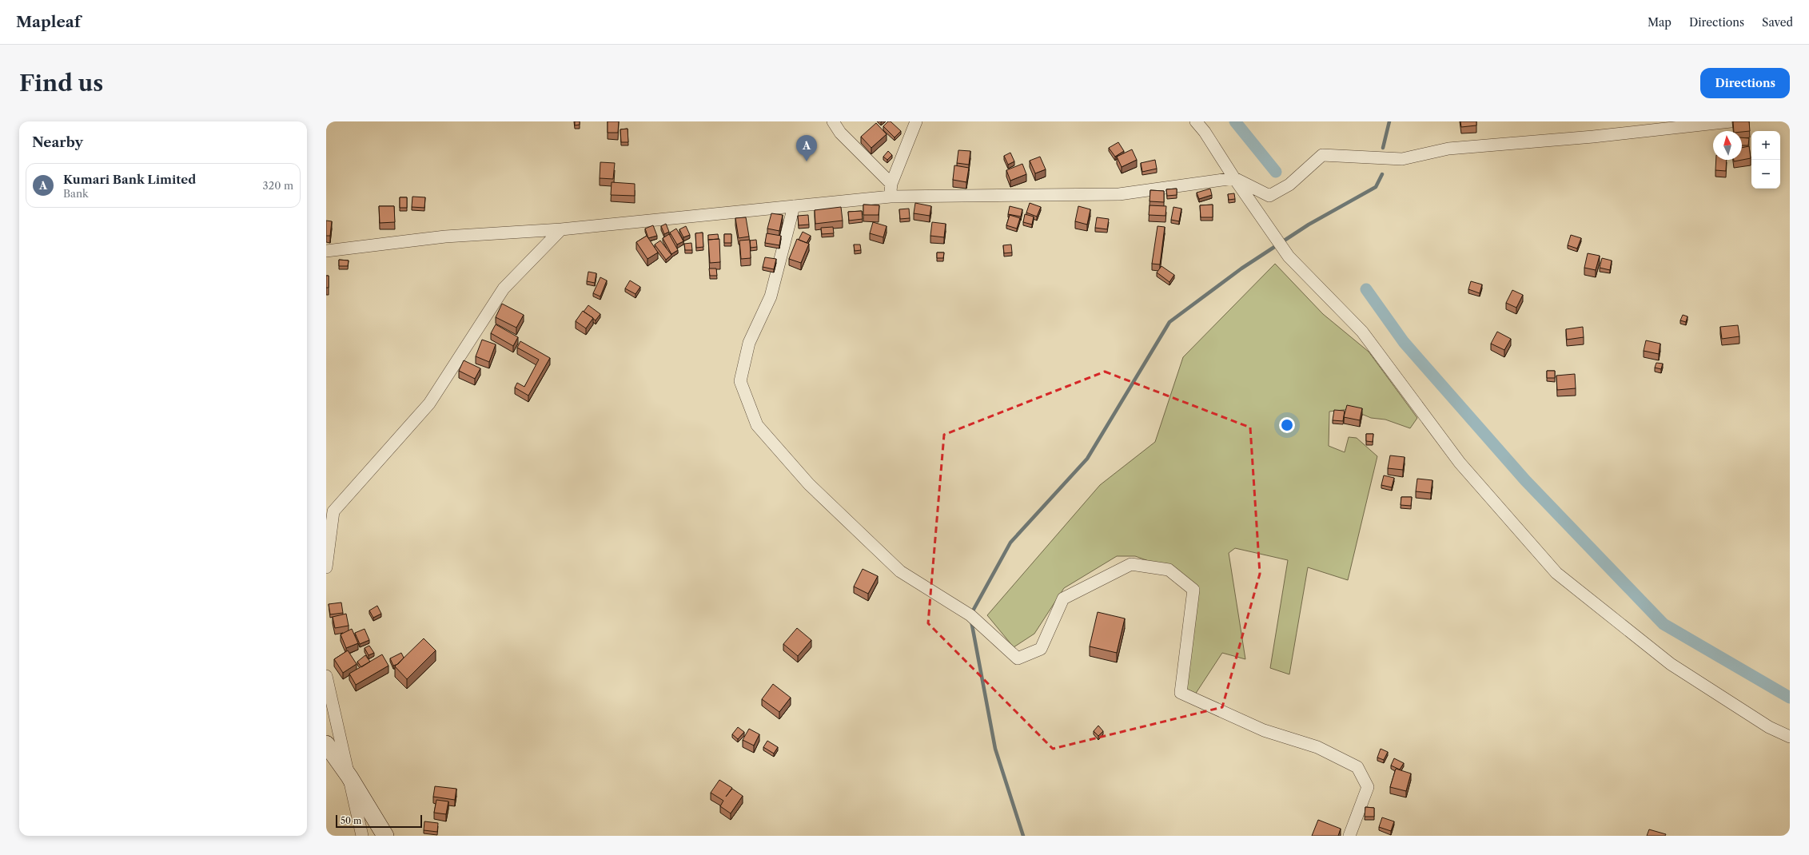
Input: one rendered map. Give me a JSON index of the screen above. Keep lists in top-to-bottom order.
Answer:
{
  "scale_bar": "50 m",
  "north": "top",
  "page": {
    "header": "Mapleaf",
    "nav": ["Map", "Directions", "Saved"],
    "buttons": "Directions",
    "title": "Find us",
    "heading": "Nearby",
    "map_buttons": ["+", "−"],
    "pins": "A",
    "list": [
      {
        "mark": "A",
        "name": "Kumari Bank Limited",
        "note": "Bank",
        "value": "320 m"
      }
    ],
    "scale": "50 m"
  }
}
